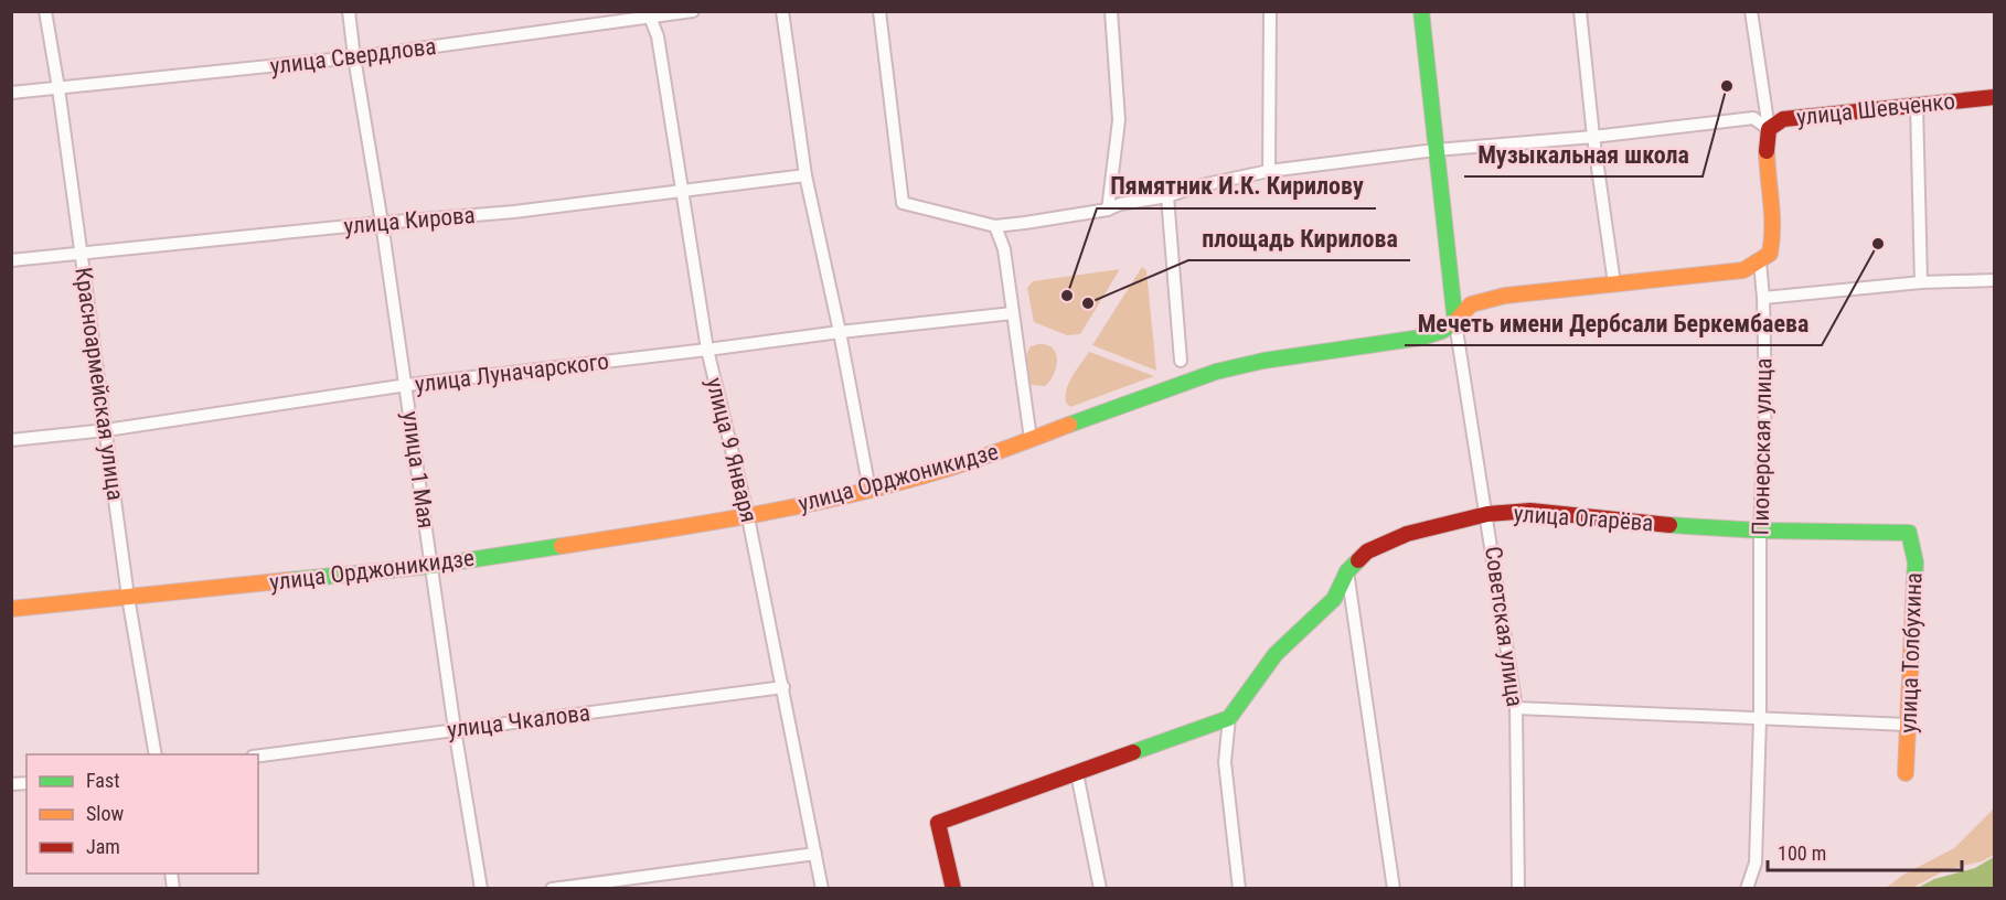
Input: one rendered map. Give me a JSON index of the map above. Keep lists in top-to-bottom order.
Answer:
{
  "streets": {
    "main road": [
      "улица Шевченко",
      "улица Орджоникидзе",
      "улица Огарёва",
      "Советская улица",
      "улица Толбухина"
    ],
    "street": [
      "улица Свердлова",
      "улица Кирова",
      "улица Луначарского",
      "Красноармейская улица",
      "Пионерская улица",
      "улица 9 Января",
      "улица 1 Мая",
      "улица Чкалова"
    ]
  },
  "crossings": [
    ["улица Свердлова", "Красноармейская улица"],
    ["улица Свердлова", "улица 9 Января"],
    ["улица Свердлова", "улица 1 Мая"],
    ["улица Шевченко", "Советская улица"],
    ["улица Кирова", "Красноармейская улица"],
    ["улица Кирова", "улица 9 Января"],
    ["улица Кирова", "улица 1 Мая"],
    ["улица Луначарского", "Красноармейская улица"],
    ["улица Луначарского", "улица 9 Января"],
    ["улица Луначарского", "улица 1 Мая"],
    ["Красноармейская улица", "улица Орджоникидзе"],
    ["Пионерская улица", "улица Орджоникидзе"],
    ["Пионерская улица", "улица Огарёва"],
    ["улица 9 Января", "улица Орджоникидзе"],
    ["улица 9 Января", "улица Чкалова"],
    ["улица 1 Мая", "улица Орджоникидзе"],
    ["улица 1 Мая", "улица Чкалова"],
    ["улица Орджоникидзе", "Советская улица"],
    ["улица Огарёва", "Советская улица"],
    ["улица Огарёва", "улица Толбухина"]
  ],
  "places": [
    "Музыкальная школа",
    "Мечеть имени Дербсали Беркембаева",
    "Пямятник И.К. Кирилову",
    "площадь Кирилова"
  ],
  "legend": ["Fast", "Slow", "Jam"],
  "scale_bar": "100 m"
}
